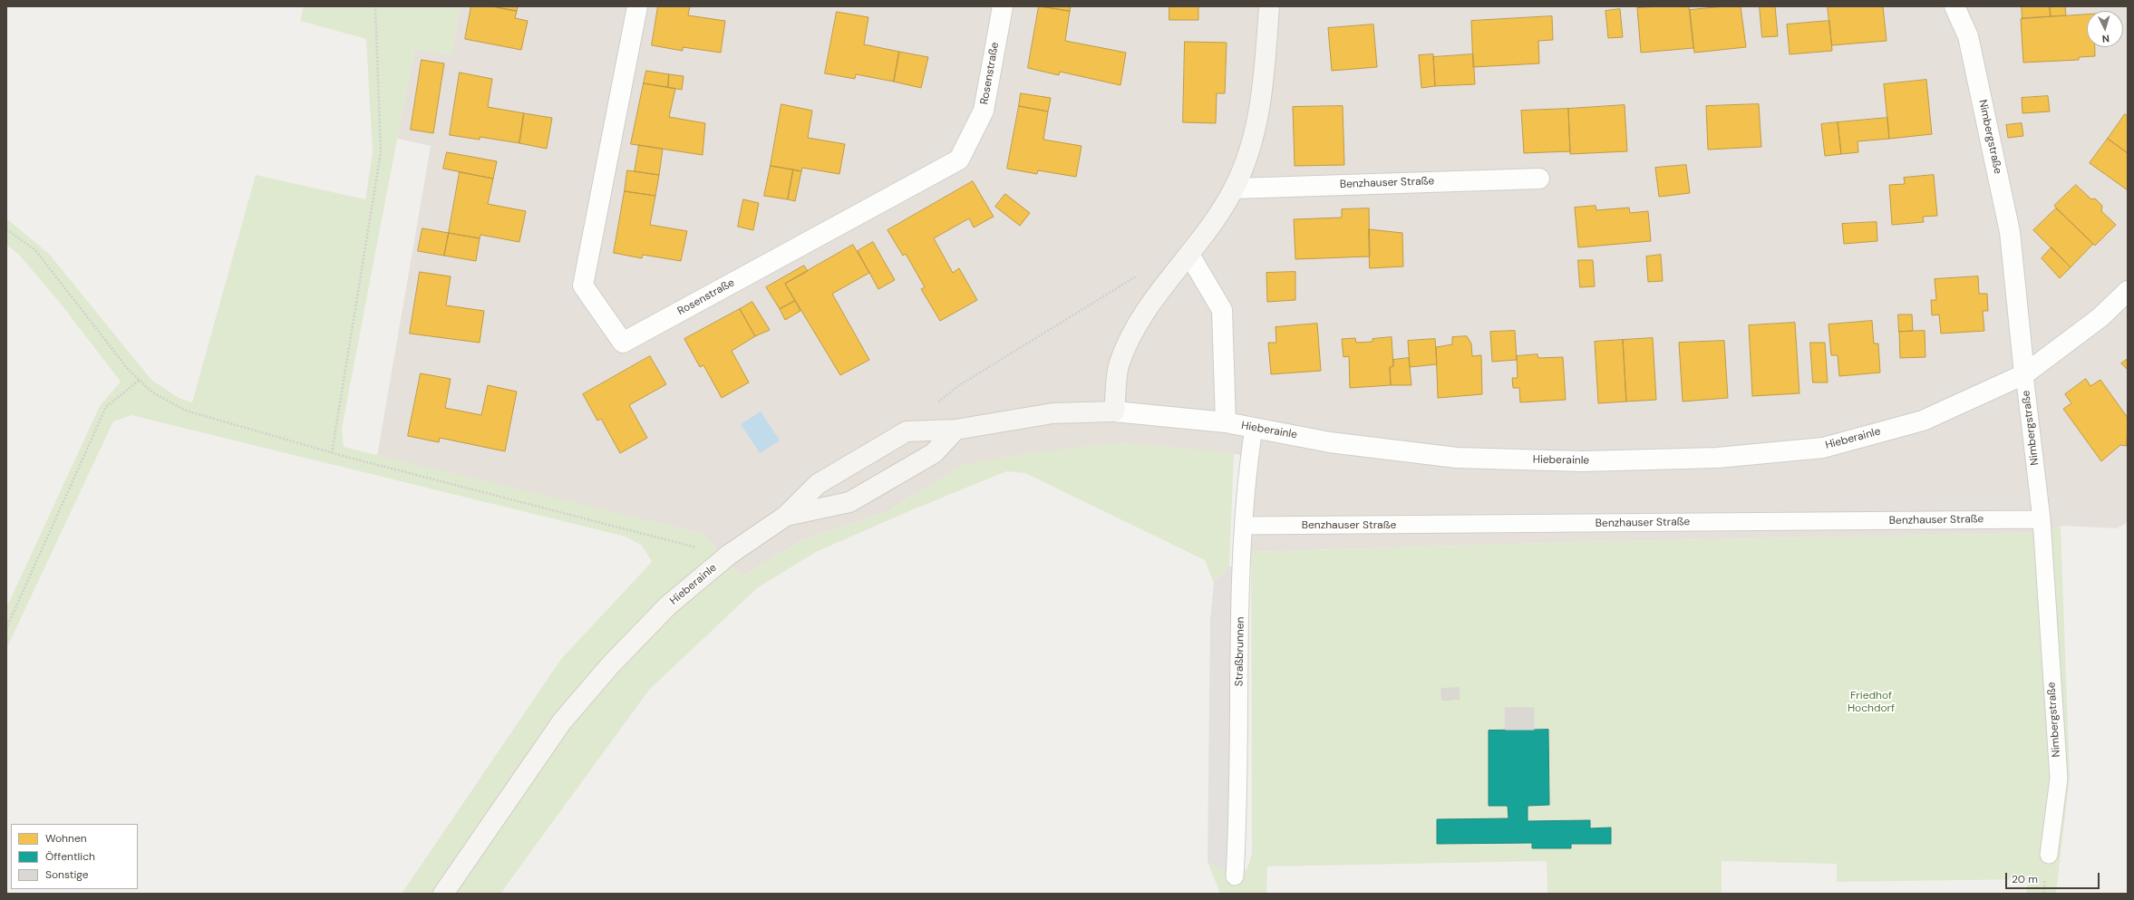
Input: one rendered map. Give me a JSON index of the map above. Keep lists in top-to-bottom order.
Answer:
{
  "streets": {
    "street": [
      "Rosenstraße",
      "Nimbergstraße",
      "Benzhauser Straße",
      "Hieberainle"
    ],
    "lane": ["Straßbrunnen"]
  },
  "crossings": [
    ["Nimbergstraße", "Benzhauser Straße"],
    ["Nimbergstraße", "Hieberainle"],
    ["Benzhauser Straße", "Straßbrunnen"],
    ["Hieberainle", "Straßbrunnen"]
  ],
  "parks": ["Friedhof Hochdorf"],
  "legend": ["Wohnen", "Öffentlich", "Sonstige"],
  "scale_bar": "20 m",
  "north": "bottom"
}
